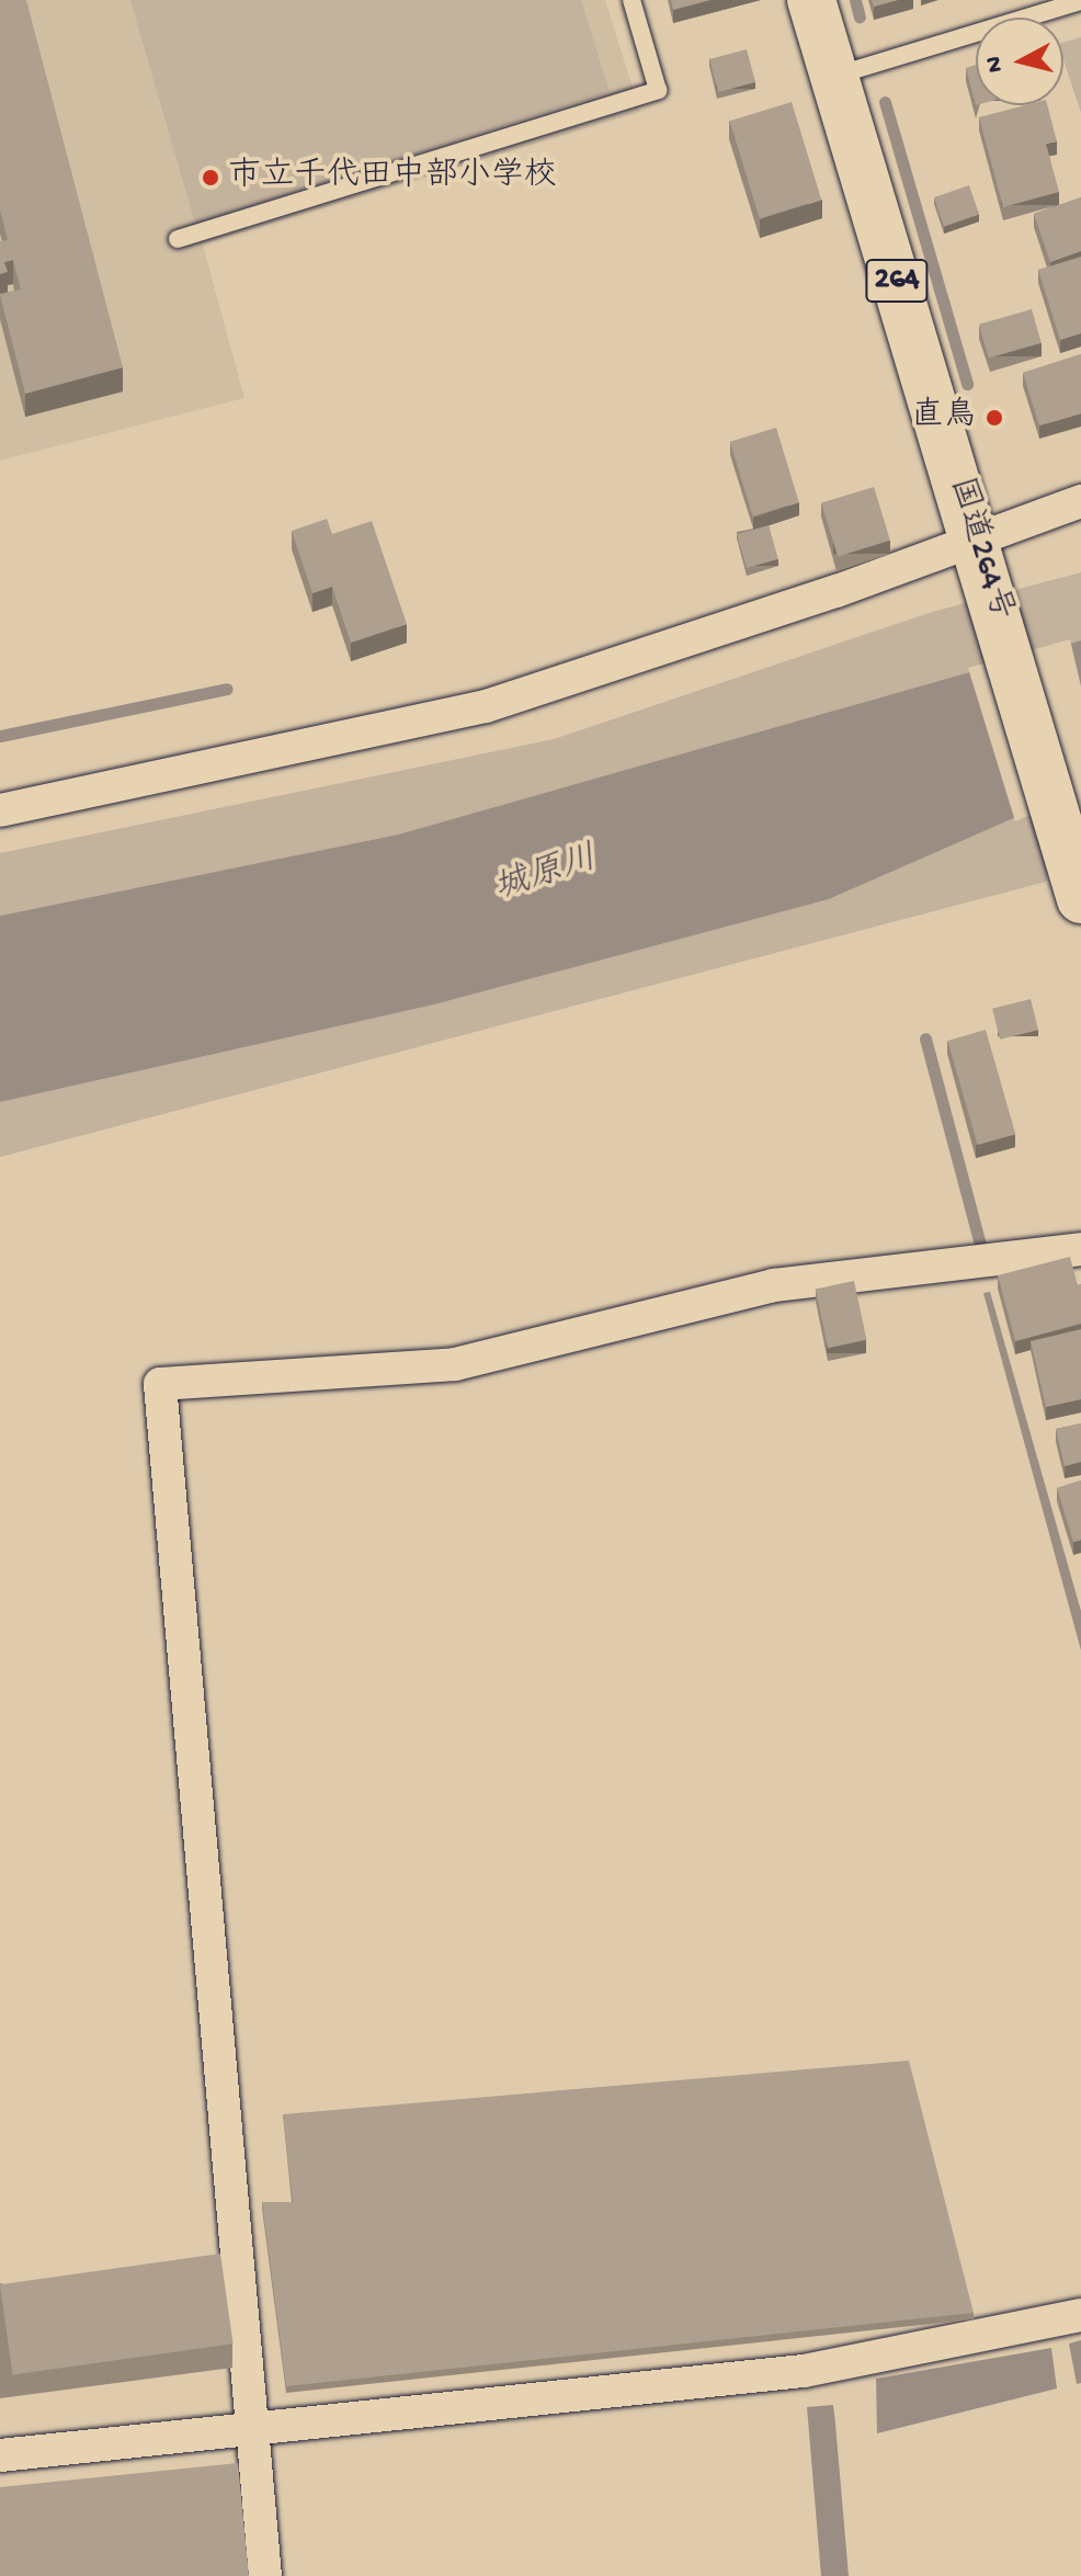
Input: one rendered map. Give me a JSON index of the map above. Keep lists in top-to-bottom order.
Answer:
{
  "streets": {
    "highway": ["264", "国道264号"]
  },
  "water": ["城原川"],
  "places": ["市立千代田中部小学校", "直鳥"],
  "north": "left"
}
